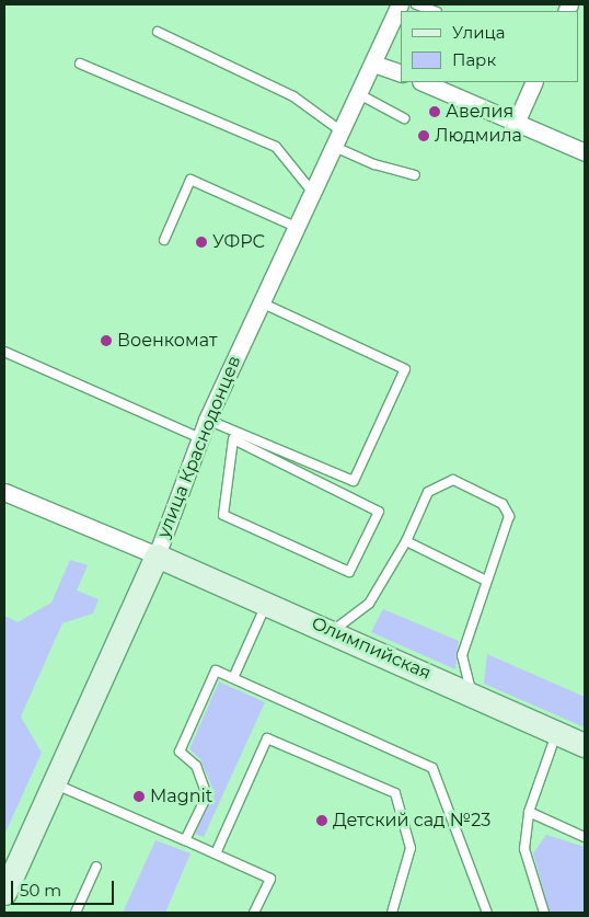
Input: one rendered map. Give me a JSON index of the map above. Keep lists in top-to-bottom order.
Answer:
{
  "streets": {
    "main road": ["улица Краснодонцев", "Олимпийская"]
  },
  "crossings": [
    ["улица Краснодонцев", "Олимпийская"]
  ],
  "places": [
    "Авелия",
    "Людмила",
    "УФРС",
    "Военкомат",
    "Magnit",
    "Детский сад №23"
  ],
  "legend": ["Улица", "Парк"],
  "scale_bar": "50 m"
}
